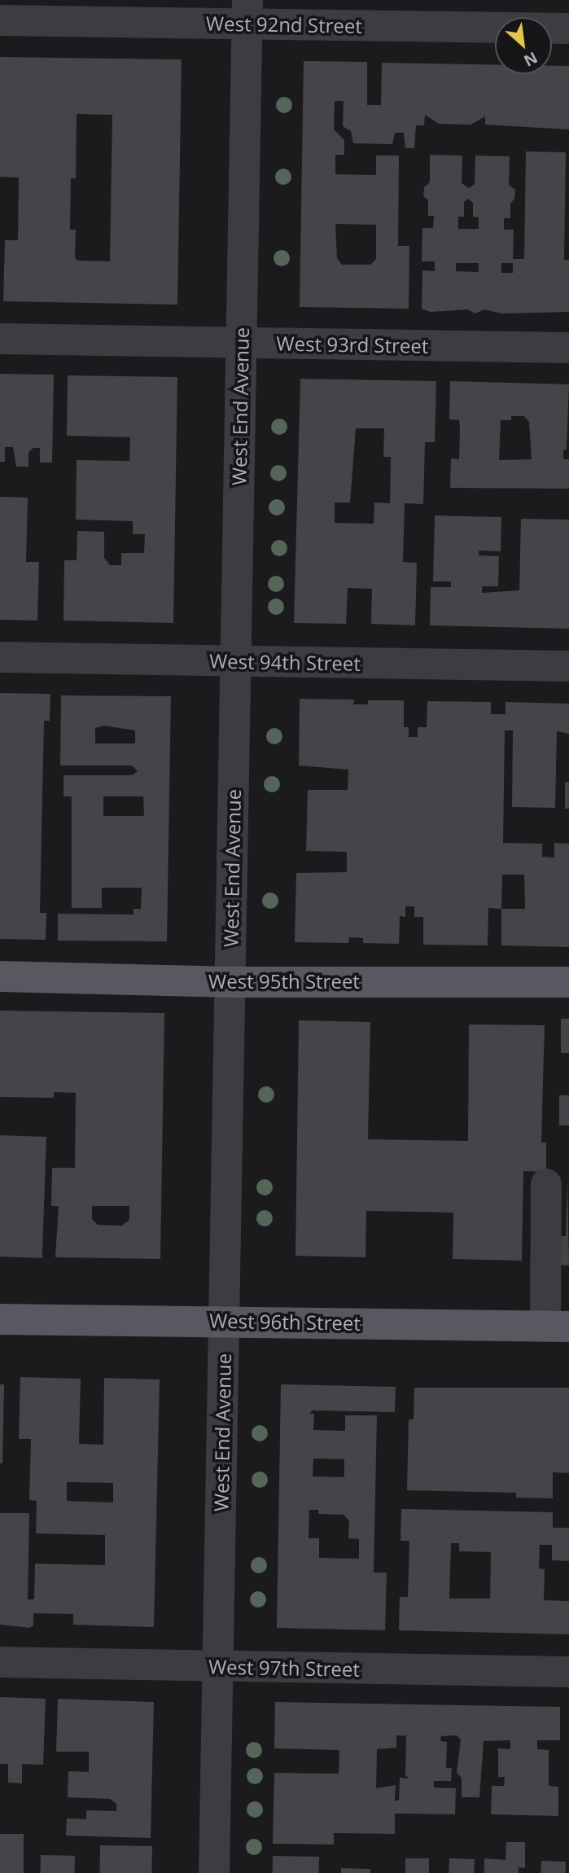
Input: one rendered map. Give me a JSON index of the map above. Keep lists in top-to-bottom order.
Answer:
{
  "streets": {
    "main road": ["West 95th Street", "West 96th Street"],
    "street": [
      "West 92nd Street",
      "West 93rd Street",
      "West End Avenue",
      "West 94th Street",
      "West 97th Street"
    ]
  },
  "crossings": [
    ["West 92nd Street", "West End Avenue"],
    ["West 93rd Street", "West End Avenue"],
    ["West End Avenue", "West 94th Street"],
    ["West End Avenue", "West 95th Street"],
    ["West End Avenue", "West 96th Street"],
    ["West End Avenue", "West 97th Street"]
  ],
  "north": "bottom right"
}
